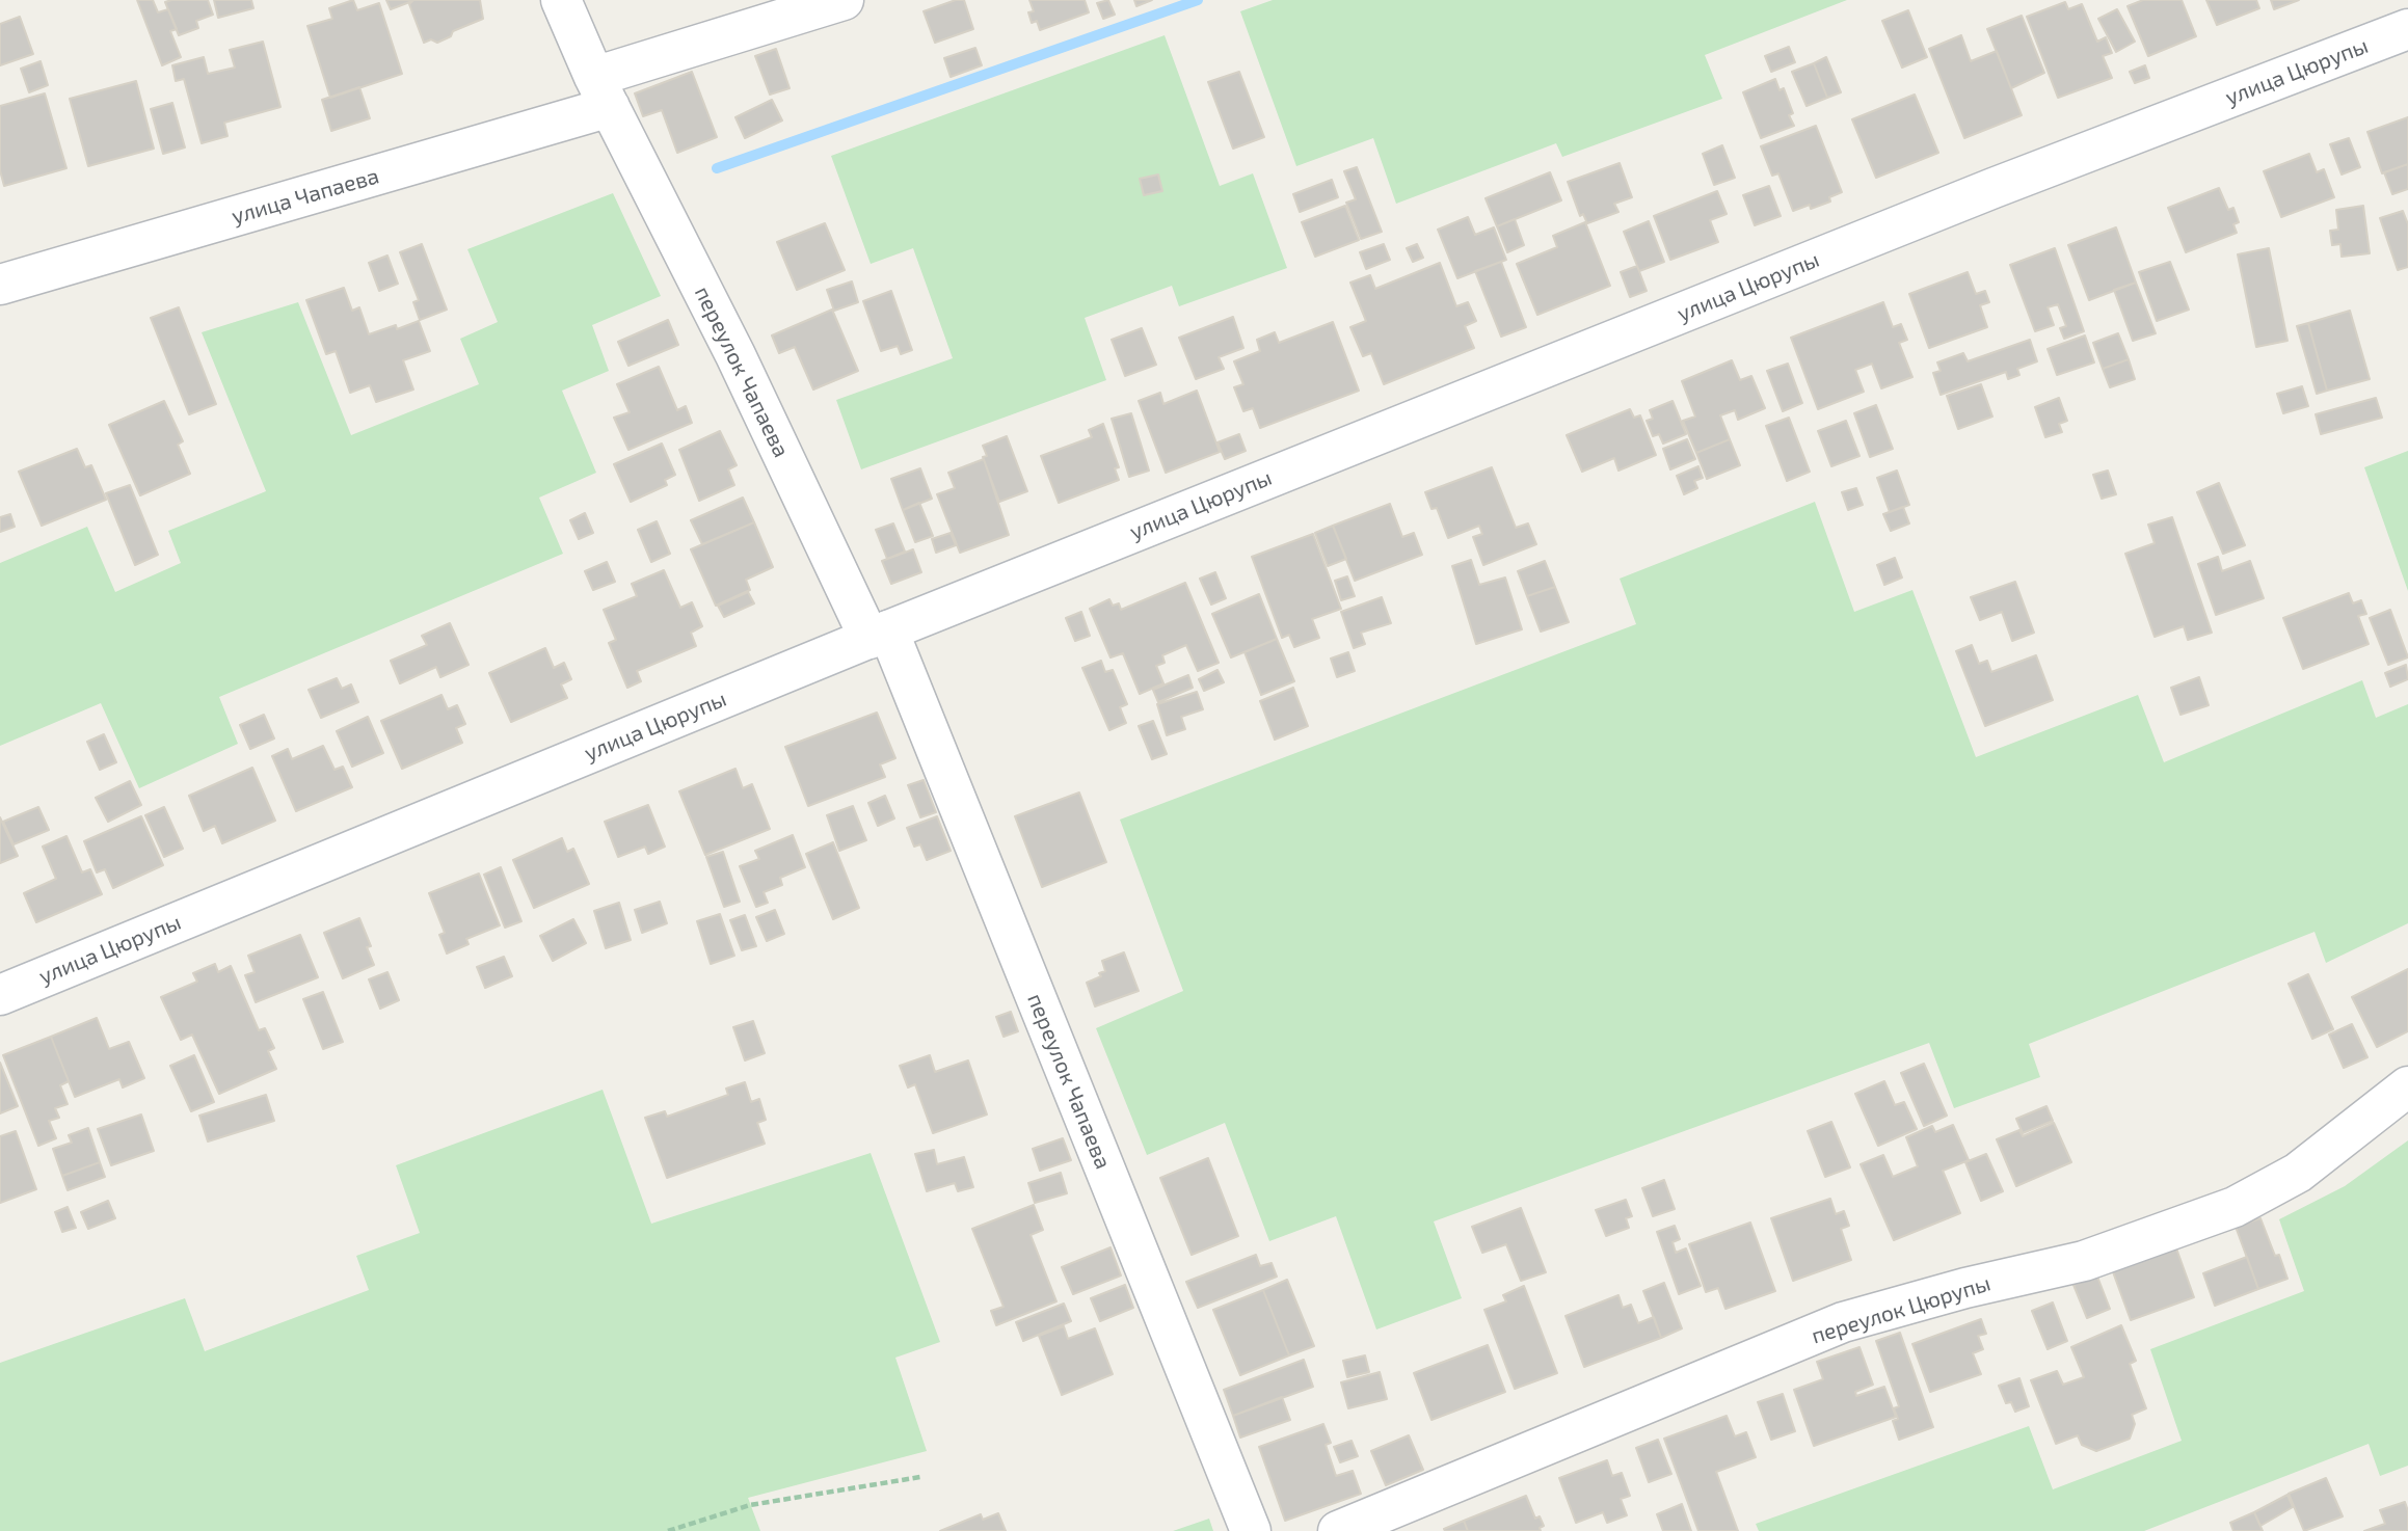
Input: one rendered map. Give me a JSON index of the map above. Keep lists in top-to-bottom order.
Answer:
{
  "streets": {
    "street": [
      "улица Цюрупы",
      "улица Чапаева",
      "переулок Чапаева",
      "переулок Цюрупы"
    ]
  },
  "crossings": [
    ["улица Цюрупы", "переулок Чапаева"],
    ["улица Чапаева", "переулок Чапаева"]
  ]
}
